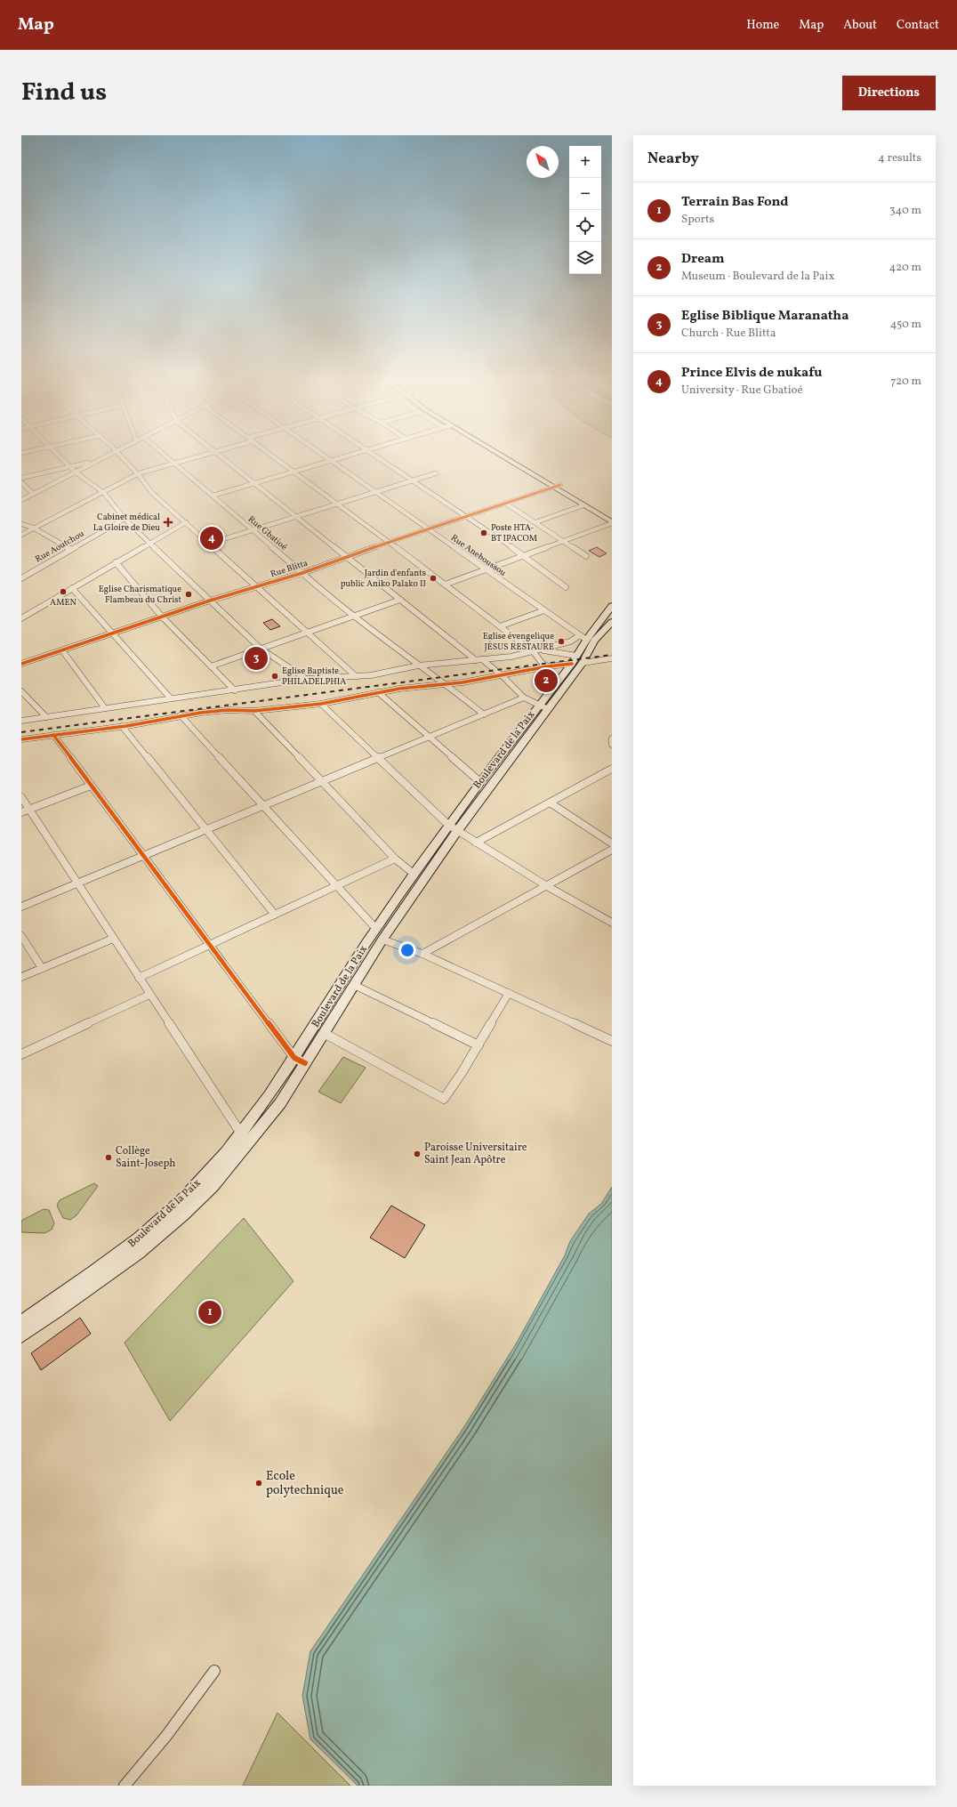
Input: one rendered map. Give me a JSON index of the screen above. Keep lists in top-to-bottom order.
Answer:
{
  "streets": {
    "main road": ["Boulevard de la Paix"],
    "street": [
      "Rue Gbatioé",
      "Rue Aoutchou",
      "Rue Aneboussou",
      "Rue Blitta"
    ]
  },
  "crossings": [
    ["Rue Gbatioé", "Rue Blitta"],
    ["Rue Aneboussou", "Rue Blitta"],
    ["Rue Aneboussou", "Boulevard de la Paix"]
  ],
  "places": {
    "health": ["Cabinet médical La Gloire de Dieu"],
    "other": [
      "Poste HTA- BT IPACOM",
      "Jardin d'enfants public Aniko Palako II",
      "AMEN",
      "Eglise Charismatique Flambeau du Christ",
      "Eglise évengelique JÉSUS RESTAURE",
      "Eglise Baptiste PHILADELPHIA",
      "Paroisse Universitaire Saint Jean Apôtre",
      "Collège Saint-Joseph",
      "Ecole polytechnique"
    ]
  },
  "north": "top left",
  "page": {
    "header": "Map",
    "nav": [
      "Home",
      "Map",
      "About",
      "Contact"
    ],
    "title": "Find us",
    "buttons": "Directions",
    "heading": ["Nearby", "4 results"],
    "map_buttons": ["+", "−"],
    "list": [
      {
        "mark": "1",
        "name": "Terrain Bas Fond",
        "note": "Sports",
        "value": "340 m"
      },
      {
        "mark": "2",
        "name": "Dream",
        "note": "Museum · Boulevard de la Paix",
        "value": "420 m"
      },
      {
        "mark": "3",
        "name": "Eglise Biblique Maranatha",
        "note": "Church · Rue Blitta",
        "value": "450 m"
      },
      {
        "mark": "4",
        "name": "Prince Elvis de nukafu",
        "note": "University · Rue Gbatioé",
        "value": "720 m"
      }
    ],
    "pins": [
      "4",
      "3",
      "2",
      "1"
    ]
  }
}
